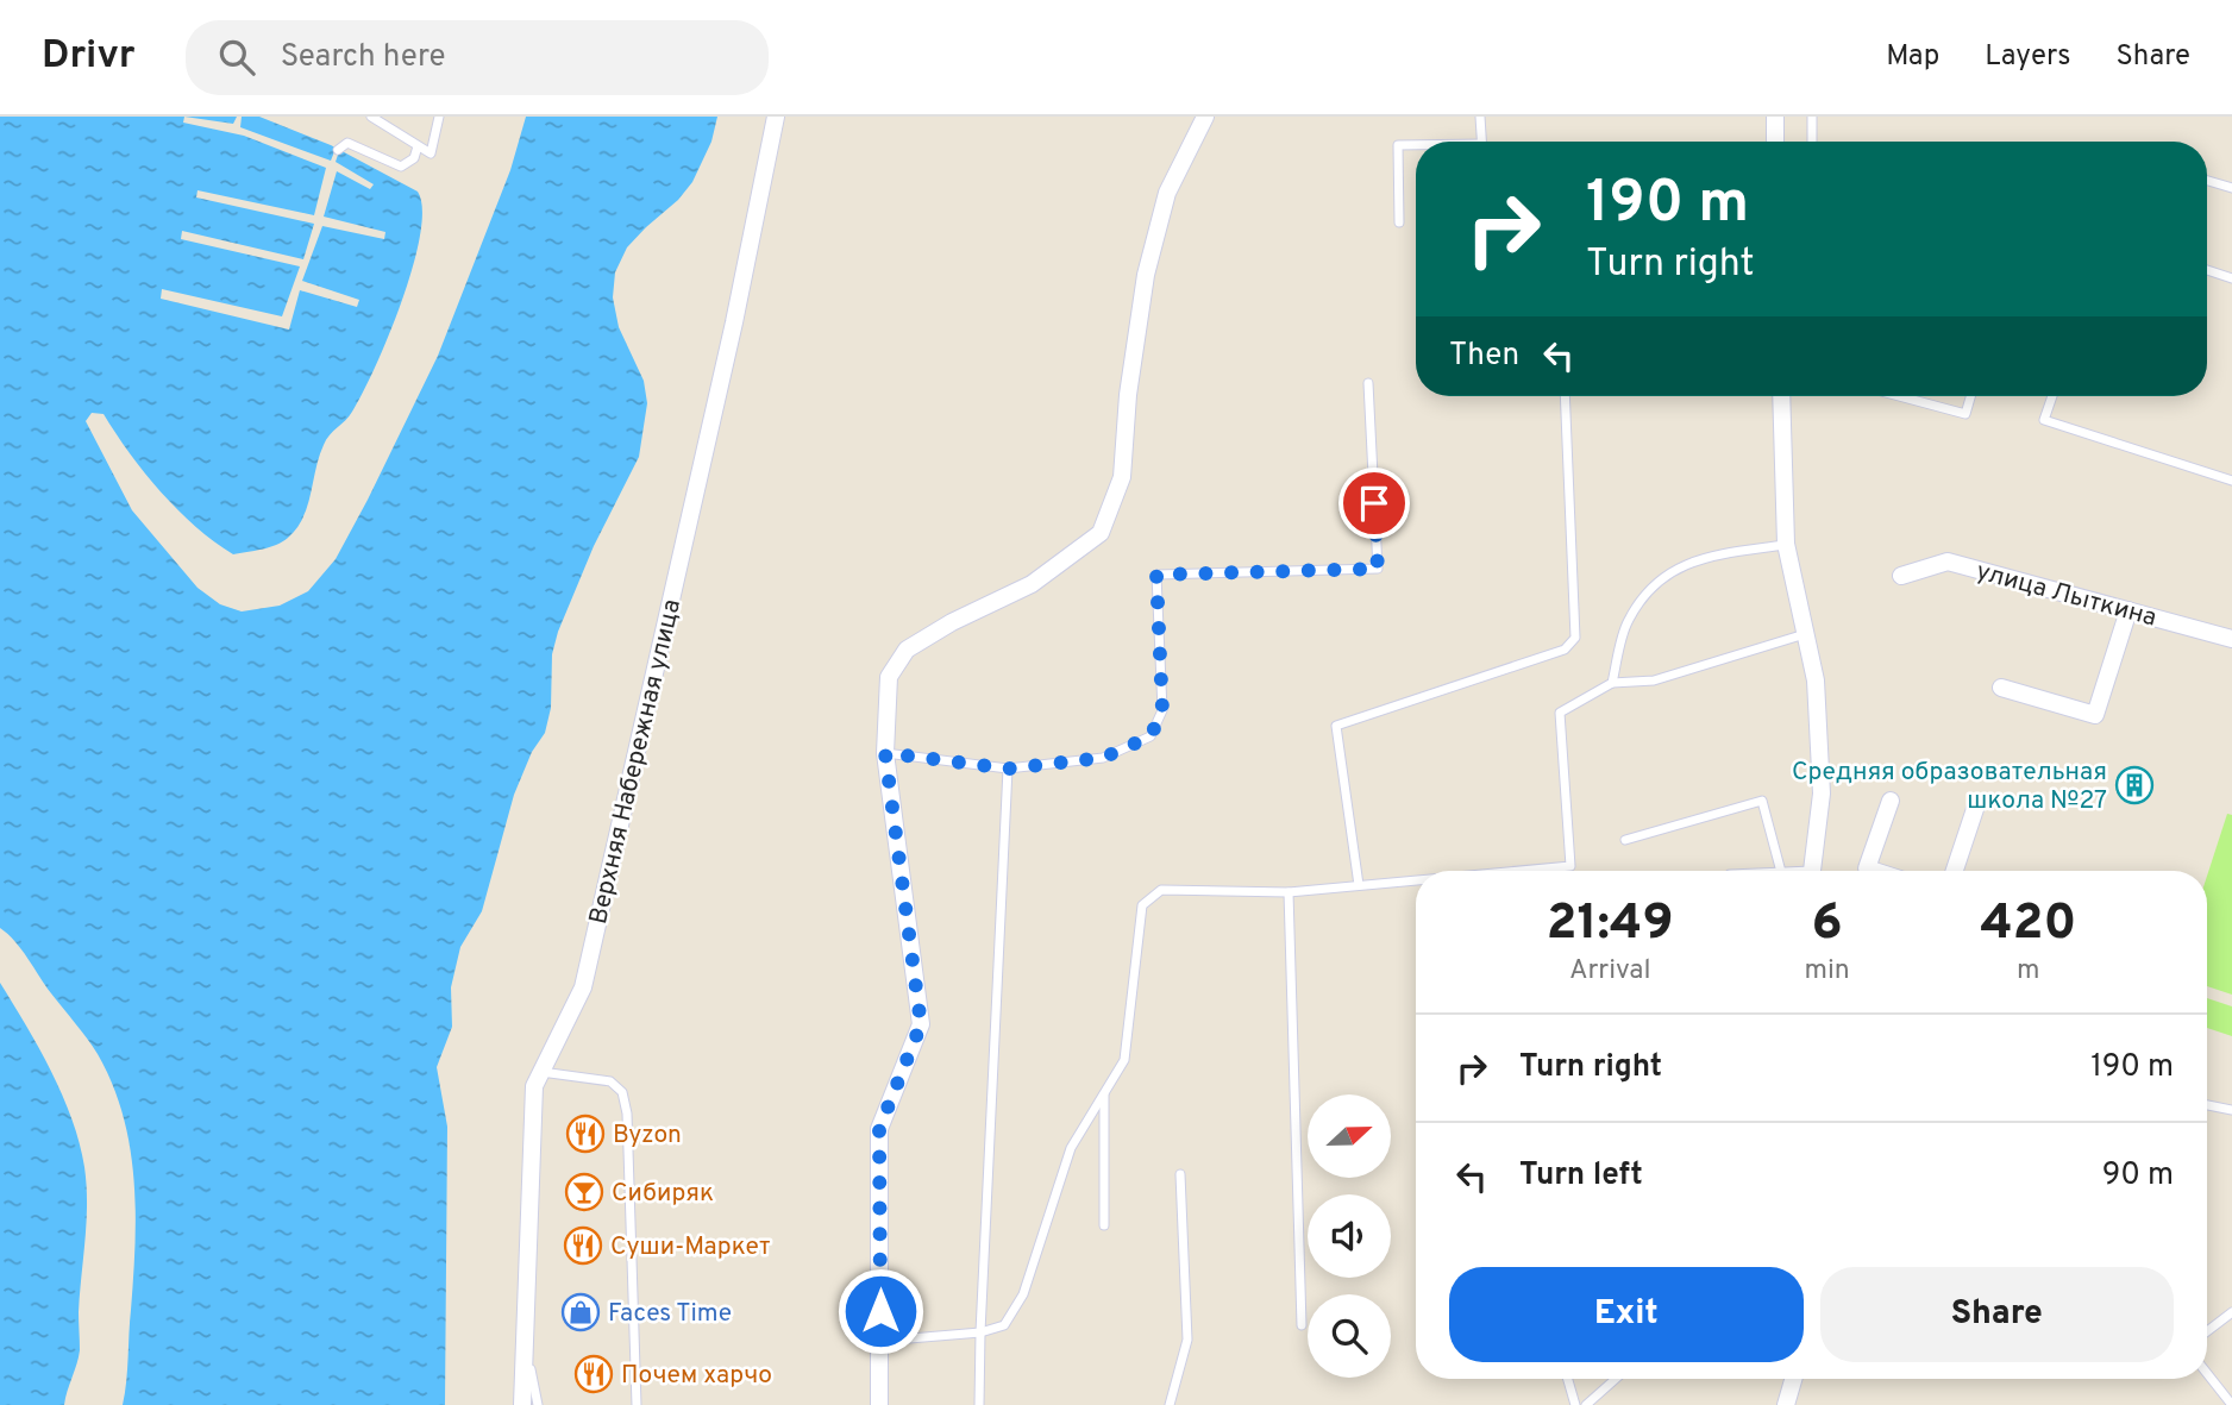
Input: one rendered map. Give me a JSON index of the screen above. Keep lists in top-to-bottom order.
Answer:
{
  "streets": {
    "street": ["улица Лыткина", "Верхняя Набережная улица"]
  },
  "places": {
    "building": ["Средняя образовательная школа №27"],
    "restaurant": ["Byzon", "Суши-Маркет", "Почем харчо"],
    "bar": ["Сибиряк"],
    "shop": ["Faces Time"]
  },
  "north": "right",
  "page": {
    "header": "Drivr",
    "search": "Search here",
    "nav": ["Map", "Layers", "Share"],
    "turn": ["190 m", "Turn right"],
    "then": "Then",
    "eta": [
      "21:49",
      "Arrival",
      "6",
      "min",
      "420",
      "m"
    ],
    "list": [
      {
        "name": "Turn right",
        "value": "190 m"
      },
      {
        "name": "Turn left",
        "value": "90 m"
      }
    ],
    "buttons": ["Exit", "Share"]
  }
}
